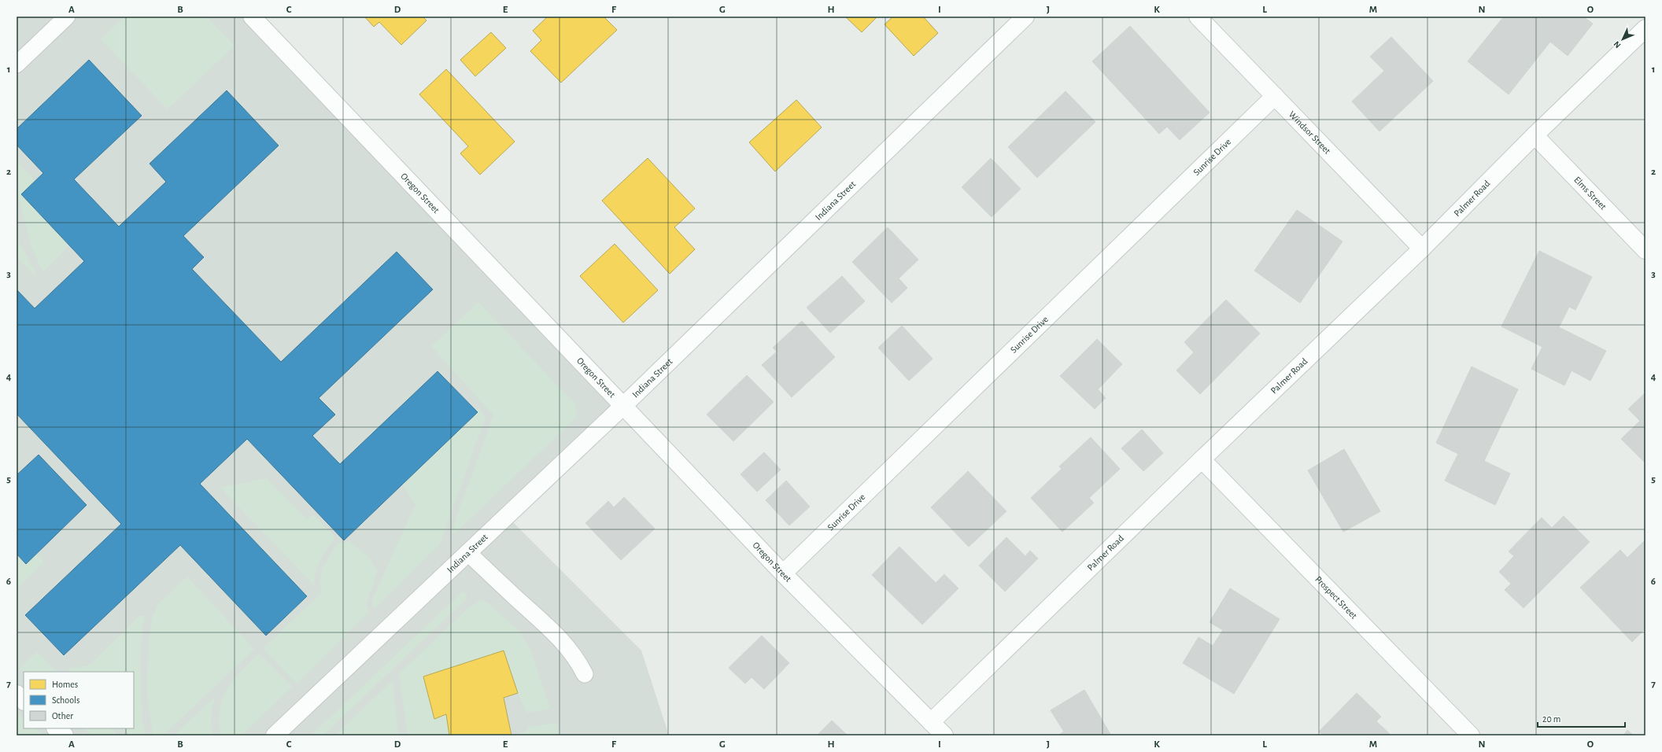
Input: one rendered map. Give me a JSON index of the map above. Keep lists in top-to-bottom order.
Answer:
{
  "streets": {
    "street": [
      "Windsor Street",
      "Sunrise Drive",
      "Oregon Street",
      "Elms Street",
      "Palmer Road",
      "Indiana Street",
      "Prospect Street"
    ]
  },
  "crossings": [
    ["Windsor Street", "Sunrise Drive"],
    ["Windsor Street", "Palmer Road"],
    ["Sunrise Drive", "Oregon Street"],
    ["Oregon Street", "Palmer Road"],
    ["Oregon Street", "Indiana Street"],
    ["Elms Street", "Palmer Road"],
    ["Palmer Road", "Prospect Street"]
  ],
  "legend": ["Homes", "Schools", "Other"],
  "scale_bar": "20 m",
  "north": "bottom left",
  "grid": {
    "columns": [
      "A",
      "B",
      "C",
      "D",
      "E",
      "F",
      "G",
      "H",
      "I",
      "J",
      "K",
      "L",
      "M",
      "N",
      "O"
    ],
    "rows": [
      "1",
      "2",
      "3",
      "4",
      "5",
      "6",
      "7"
    ]
  }
}
